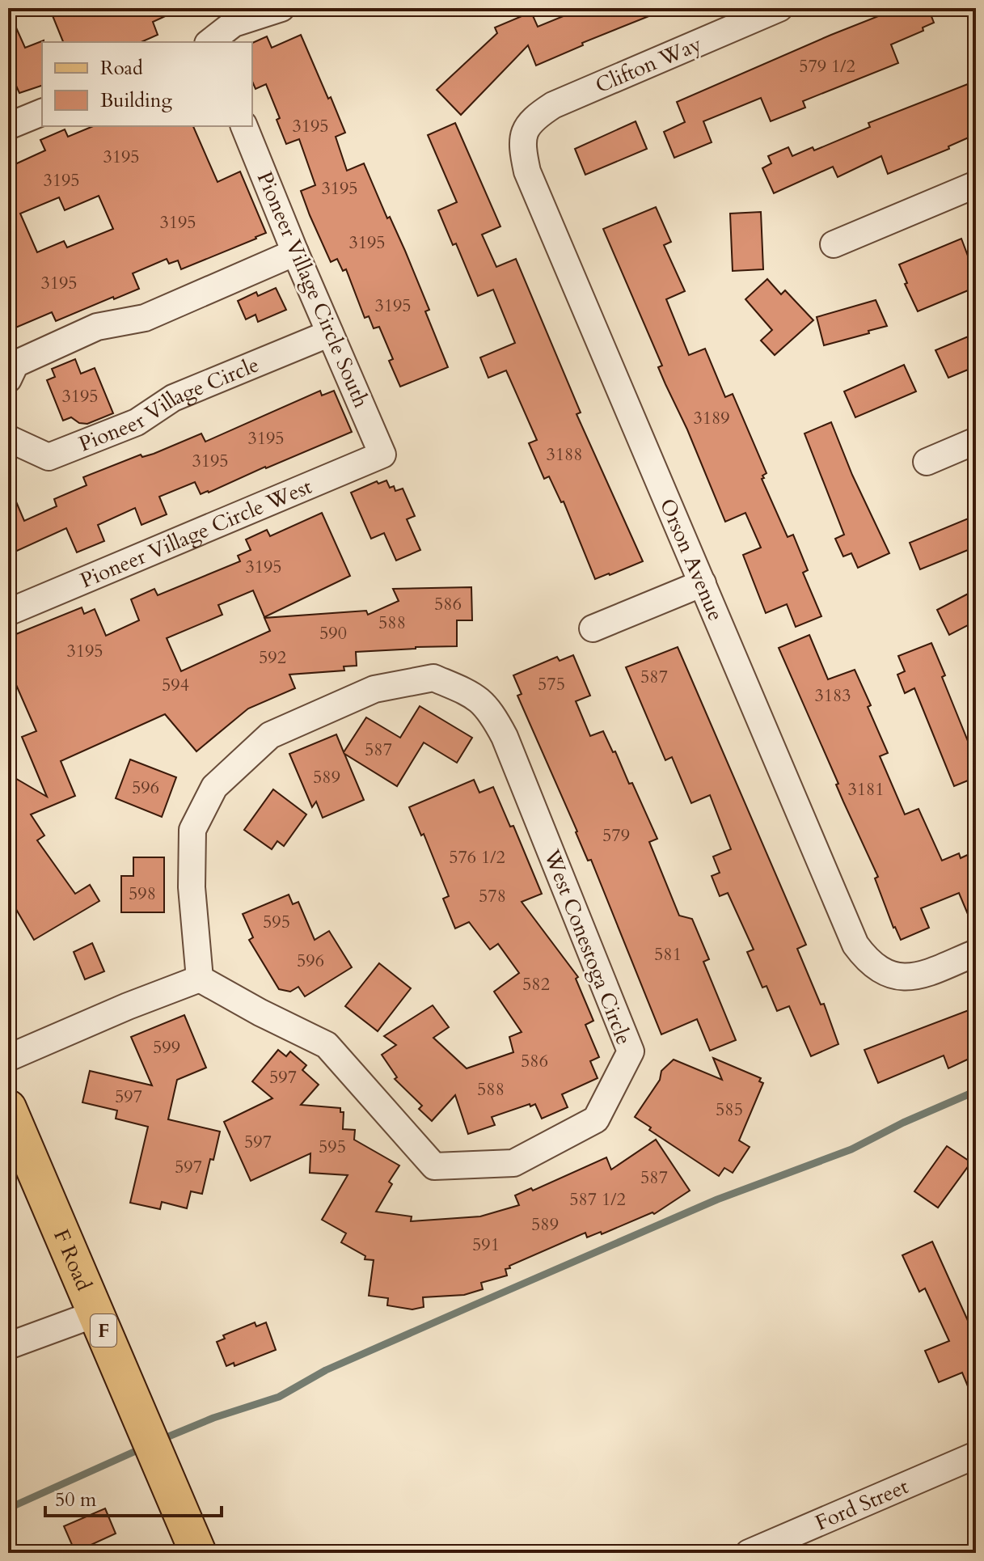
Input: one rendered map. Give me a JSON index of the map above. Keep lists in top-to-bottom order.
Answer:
{
  "streets": {
    "main road": ["F Road", "F"],
    "street": [
      "Clifton Way",
      "Pioneer Village Circle South",
      "Pioneer Village Circle",
      "Pioneer Village Circle West",
      "Orson Avenue",
      "West Conestoga Circle",
      "Ford Street"
    ]
  },
  "crossings": [
    ["Clifton Way", "Orson Avenue"],
    ["Pioneer Village Circle South", "Pioneer Village Circle"],
    ["Pioneer Village Circle South", "Pioneer Village Circle West"]
  ],
  "house_numbers": [
    "579 1/2",
    "3195",
    "3195",
    "3195",
    "3195",
    "3195",
    "3195",
    "3195",
    "3195",
    "3195",
    "3189",
    "3195",
    "3188",
    "3195",
    "3195",
    "586",
    "588",
    "590",
    "3195",
    "592",
    "587",
    "575",
    "594",
    "3183",
    "587",
    "589",
    "596",
    "3181",
    "579",
    "576 1/2",
    "598",
    "578",
    "595",
    "581",
    "596",
    "582",
    "599",
    "586",
    "597",
    "588",
    "597",
    "585",
    "597",
    "595",
    "597",
    "587",
    "587 1/2",
    "589",
    "591"
  ],
  "legend": ["Road", "Building"],
  "scale_bar": "50 m"
}
